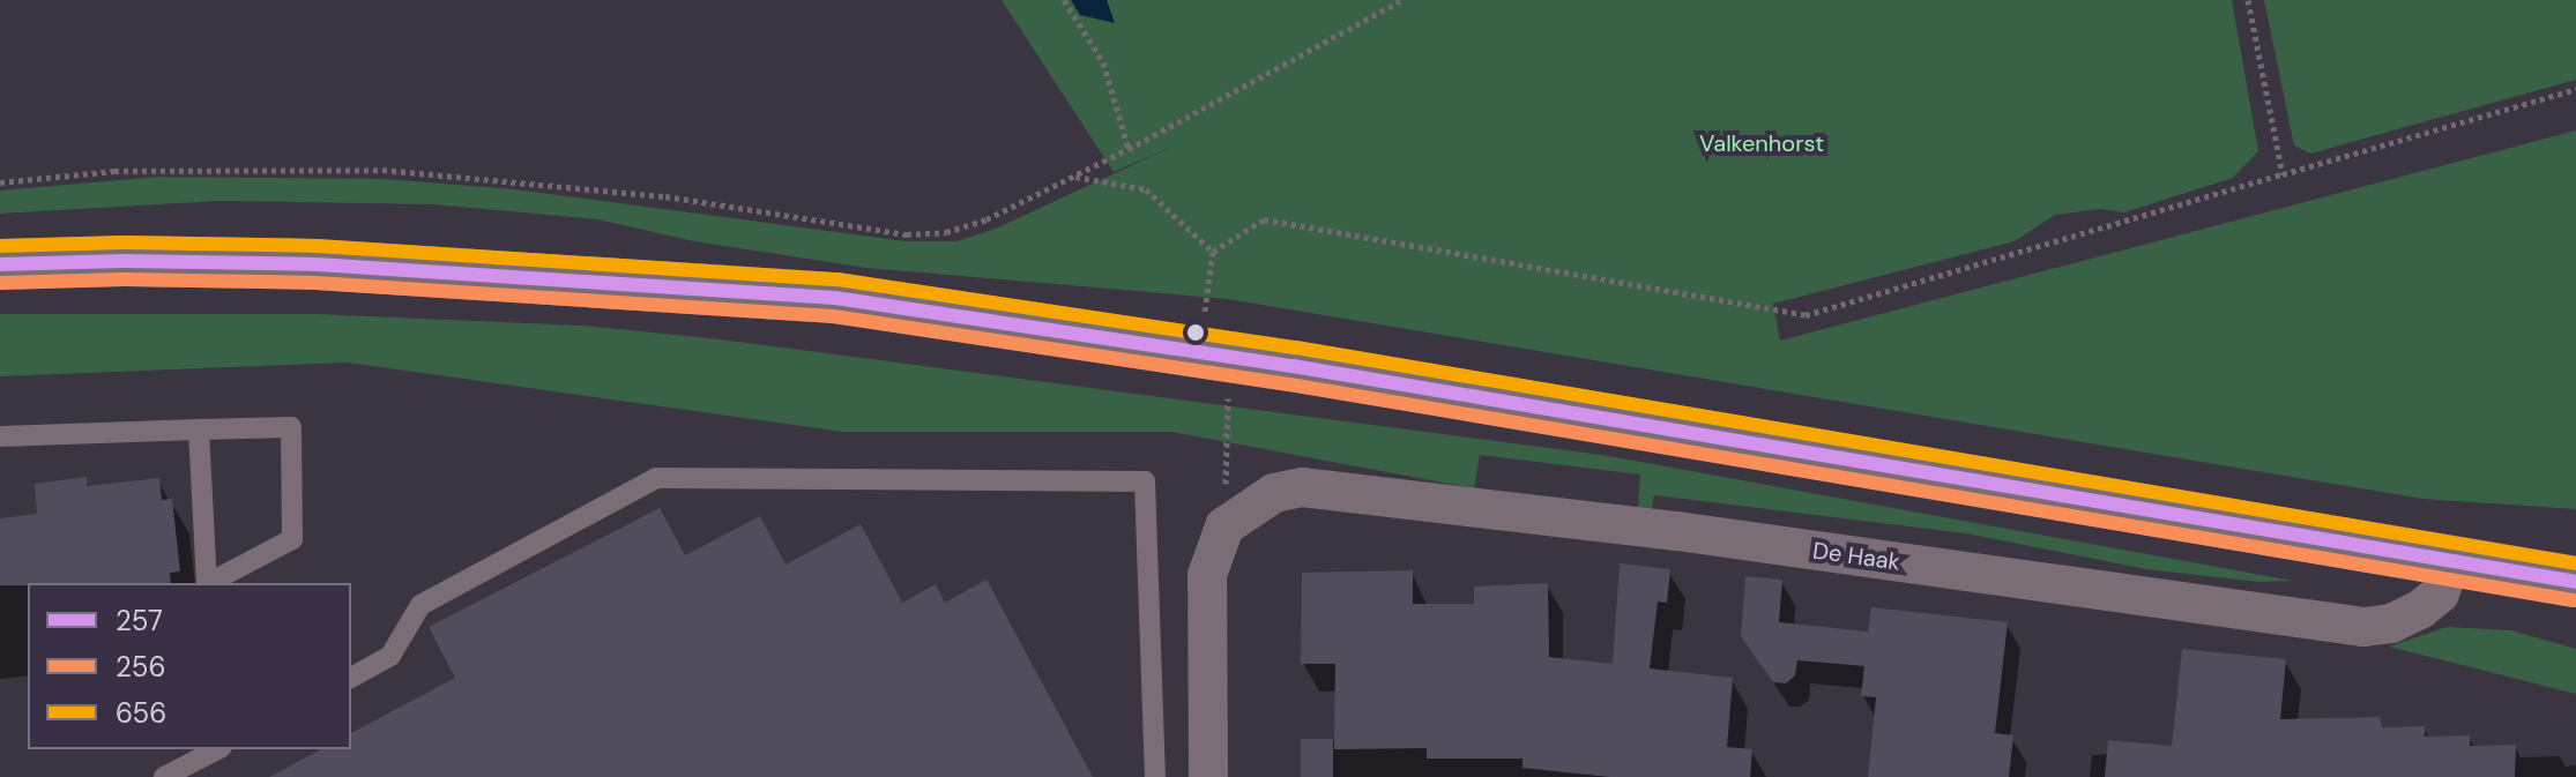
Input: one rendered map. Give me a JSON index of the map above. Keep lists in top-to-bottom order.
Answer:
{
  "streets": {
    "street": ["De Haak"]
  },
  "parks": ["Valkenhorst"],
  "lines": ["transit line 656", "transit line 257", "transit line 256"],
  "legend": ["257", "256", "656"]
}
